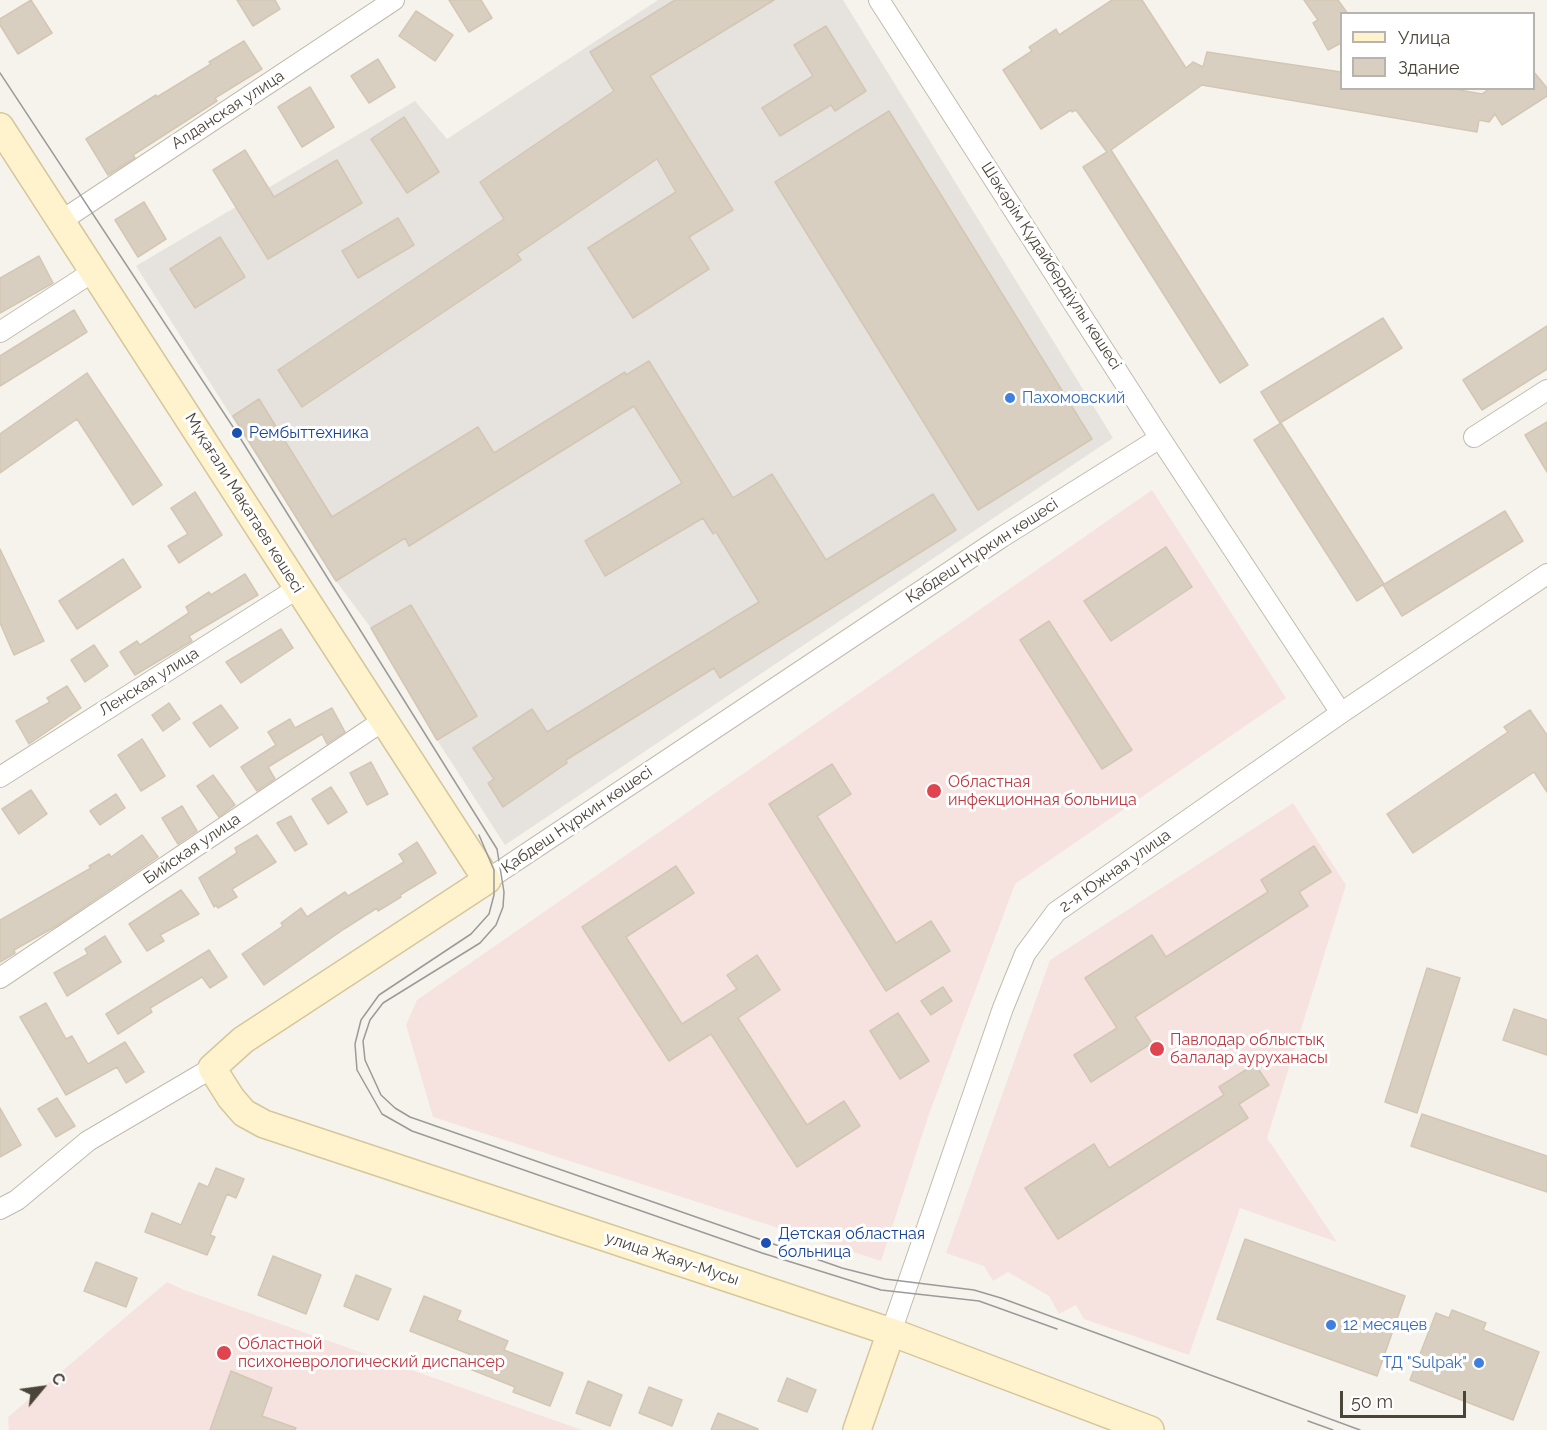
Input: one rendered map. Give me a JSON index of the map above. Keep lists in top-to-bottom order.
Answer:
{
  "streets": {
    "main road": ["Мұқағали Мақатаев көшесі", "Қабдеш Нұркин көшесі", "улица Жаяу-Мусы"],
    "street": [
      "Алданская улица",
      "Шәкәрім Құдайбердіұлы көшесі",
      "Ленская улица",
      "Бийская улица",
      "2-я Южная улица"
    ]
  },
  "crossings": [
    ["Алданская улица", "Мұқағали Мақатаев көшесі"],
    ["Шәкәрім Құдайбердіұлы көшесі", "Қабдеш Нұркин көшесі"],
    ["Шәкәрім Құдайбердіұлы көшесі", "2-я Южная улица"],
    ["Мұқағали Мақатаев көшесі", "Қабдеш Нұркин көшесі"],
    ["Мұқағали Мақатаев көшесі", "Ленская улица"],
    ["Мұқағали Мақатаев көшесі", "Бийская улица"],
    ["Қабдеш Нұркин көшесі", "улица Жаяу-Мусы"],
    ["2-я Южная улица", "улица Жаяу-Мусы"]
  ],
  "places": [
    "Пахомовский",
    "Рембыттехника",
    "Областная инфекционная больница",
    "Павлодар облыстық балалар ауруханасы",
    "Детская областная больница",
    "12 месяцев",
    "Областной психоневрологический диспансер",
    "ТД \"Sulpak\""
  ],
  "legend": ["Улица", "Здание"],
  "scale_bar": "50 m",
  "north": "top right"
}
